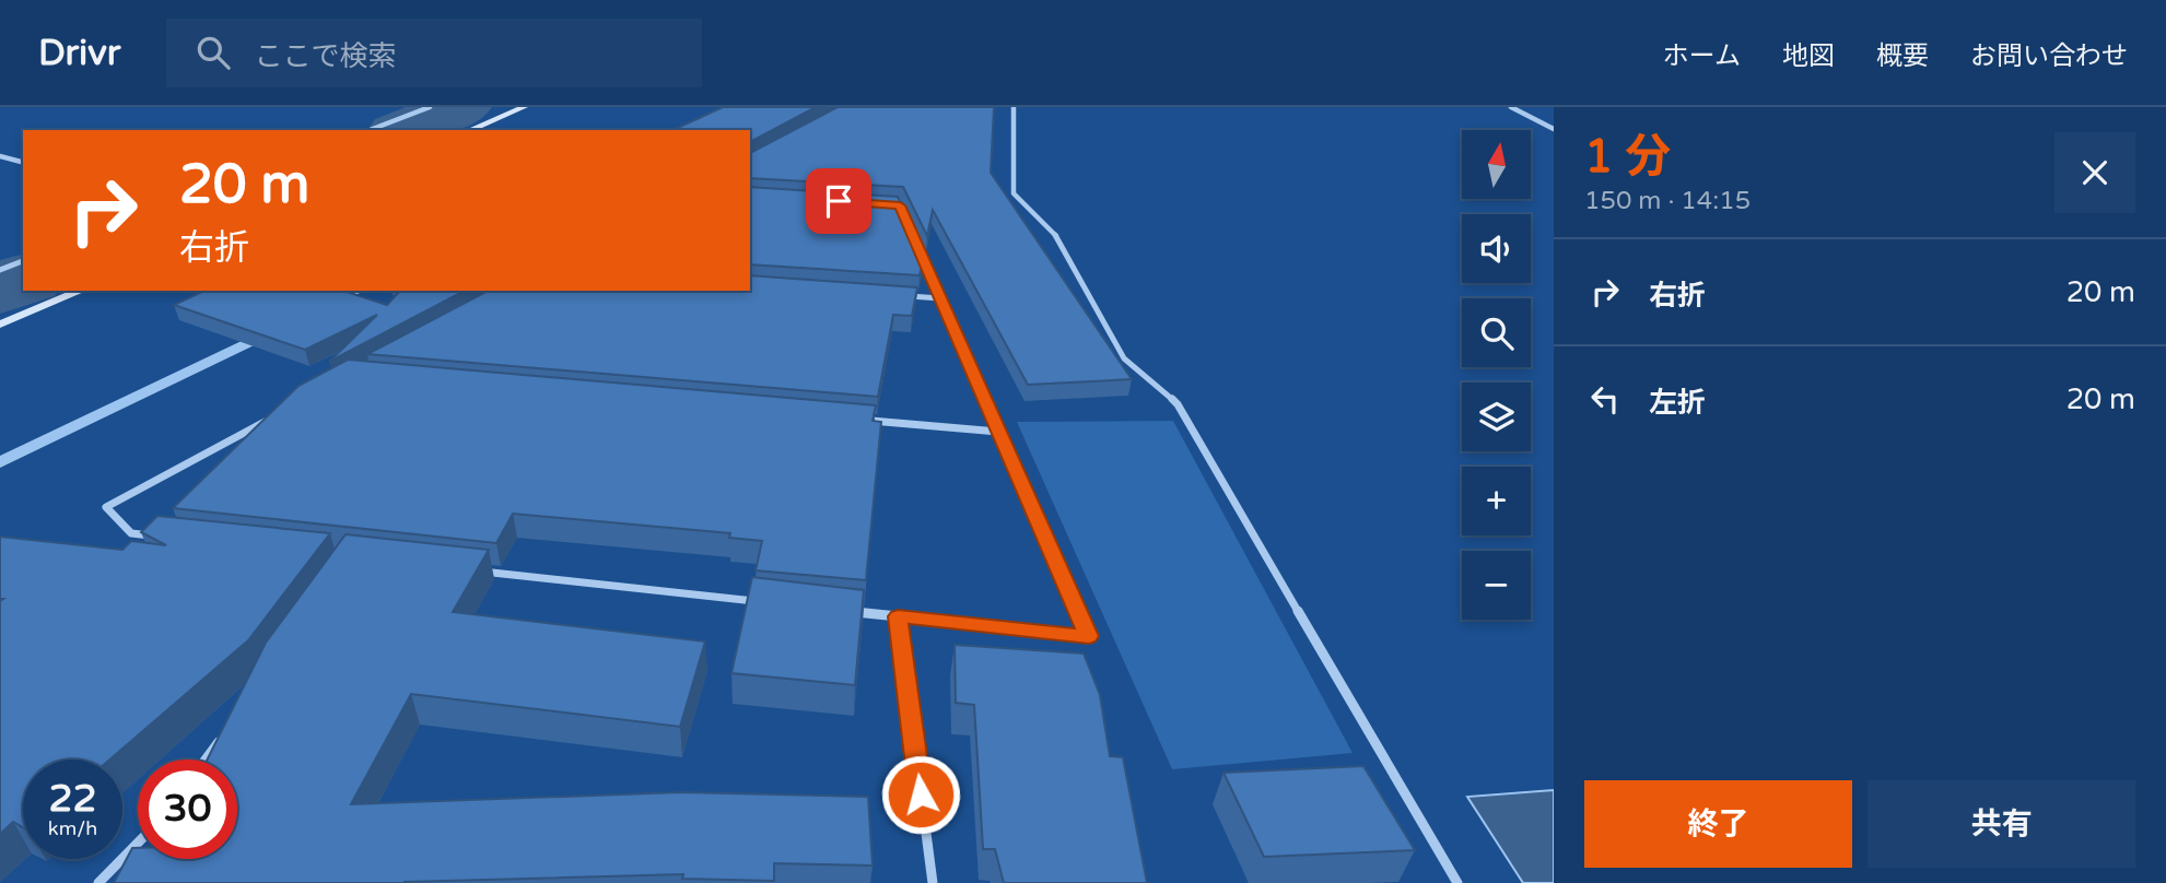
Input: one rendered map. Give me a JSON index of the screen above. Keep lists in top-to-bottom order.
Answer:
{
  "north": "top",
  "page": {
    "header": "Drivr",
    "search": "ここで検索",
    "nav": [
      "ホーム",
      "地図",
      "概要",
      "お問い合わせ"
    ],
    "heading": ["1 分", "150 m · 14:15"],
    "map_buttons": ["+", "−"],
    "turn": ["20 m", "右折"],
    "list": [
      {
        "name": "右折",
        "value": "20 m"
      },
      {
        "name": "左折",
        "value": "20 m"
      }
    ],
    "speed": "22 km/h",
    "limit": "30",
    "buttons": ["終了", "共有"]
  }
}
